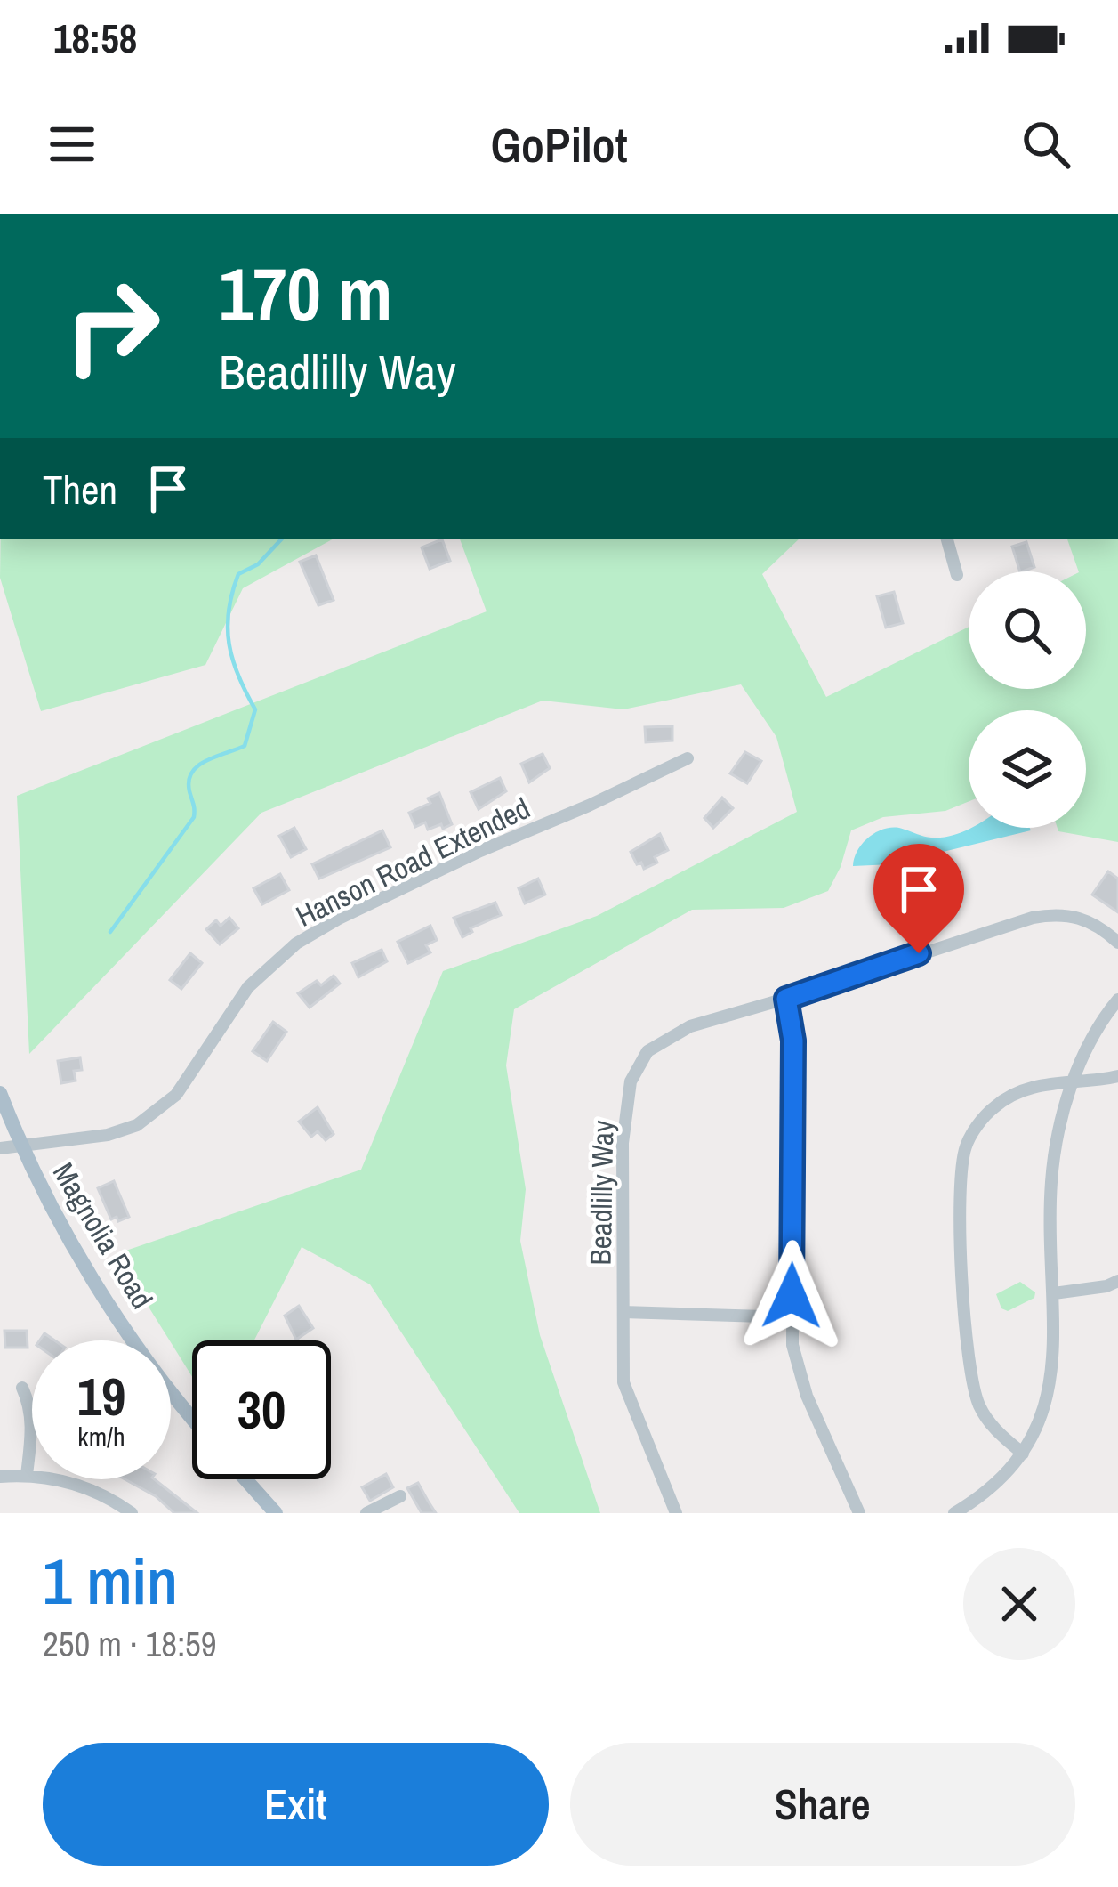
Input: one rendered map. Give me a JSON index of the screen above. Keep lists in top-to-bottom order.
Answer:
{
  "streets": {
    "main road": ["Magnolia Road"],
    "street": ["Hanson Road Extended", "Beadlilly Way"]
  },
  "crossings": [
    ["Hanson Road Extended", "Magnolia Road"]
  ],
  "page": {
    "status": "18:58",
    "header": "GoPilot",
    "turn": ["170 m", "Beadlilly Way"],
    "then": "Then",
    "speed": "19 km/h",
    "limit": "30",
    "heading": ["1 min", "250 m · 18:59"],
    "buttons": ["Exit", "Share"]
  }
}
